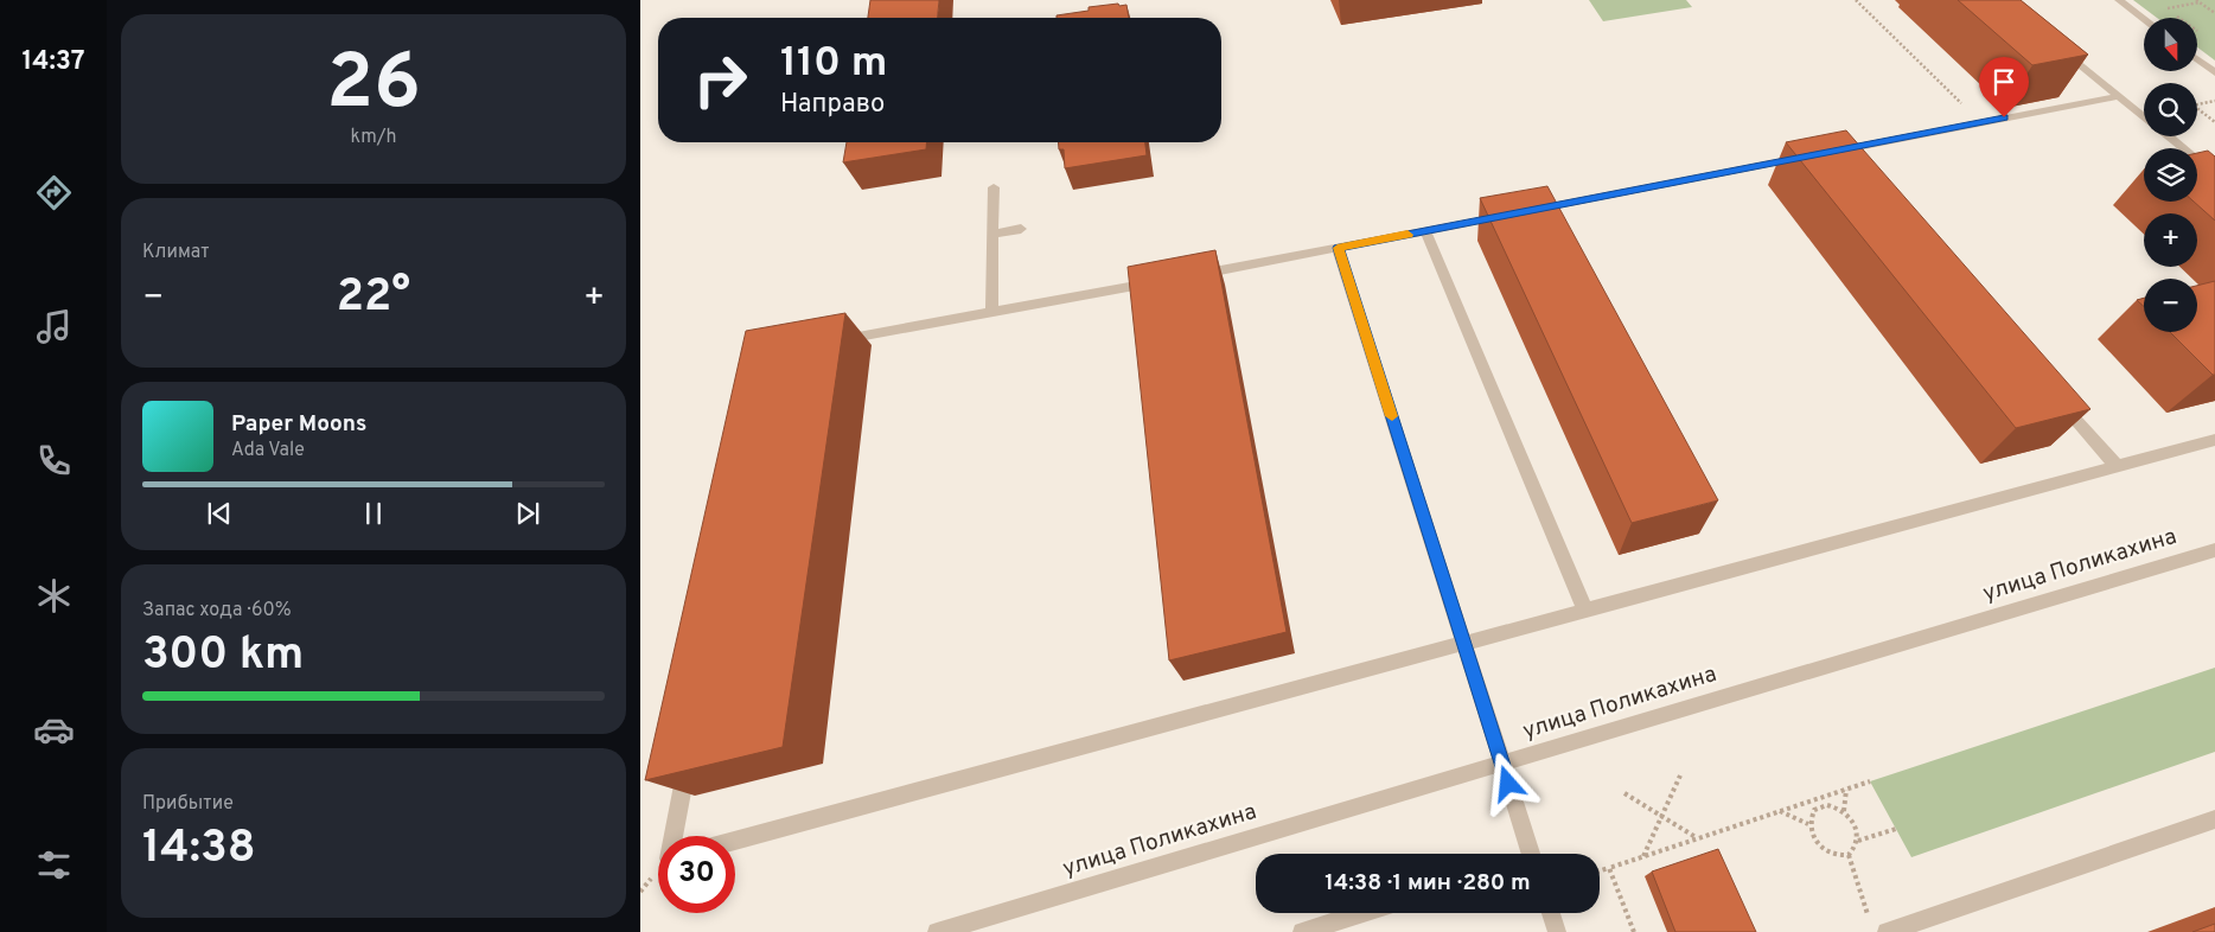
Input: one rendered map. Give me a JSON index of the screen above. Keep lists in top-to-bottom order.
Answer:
{
  "streets": {
    "street": ["улица Поликахина"]
  },
  "north": "bottom",
  "page": {
    "tabs": "14:37",
    "tile": [
      ["26", "km/h"],
      "Климат",
      ["Запас хода · 60%", "300 km"],
      ["Прибытие", "14:38"]
    ],
    "map_buttons": ["+", "−"],
    "turn": ["110 m", "Направо"],
    "heat": ["−", "22°", "+"],
    "song": ["Paper Moons", "Ada Vale"],
    "limit": "30",
    "trip": "14:38 · 1 мин · 280 m"
  }
}
